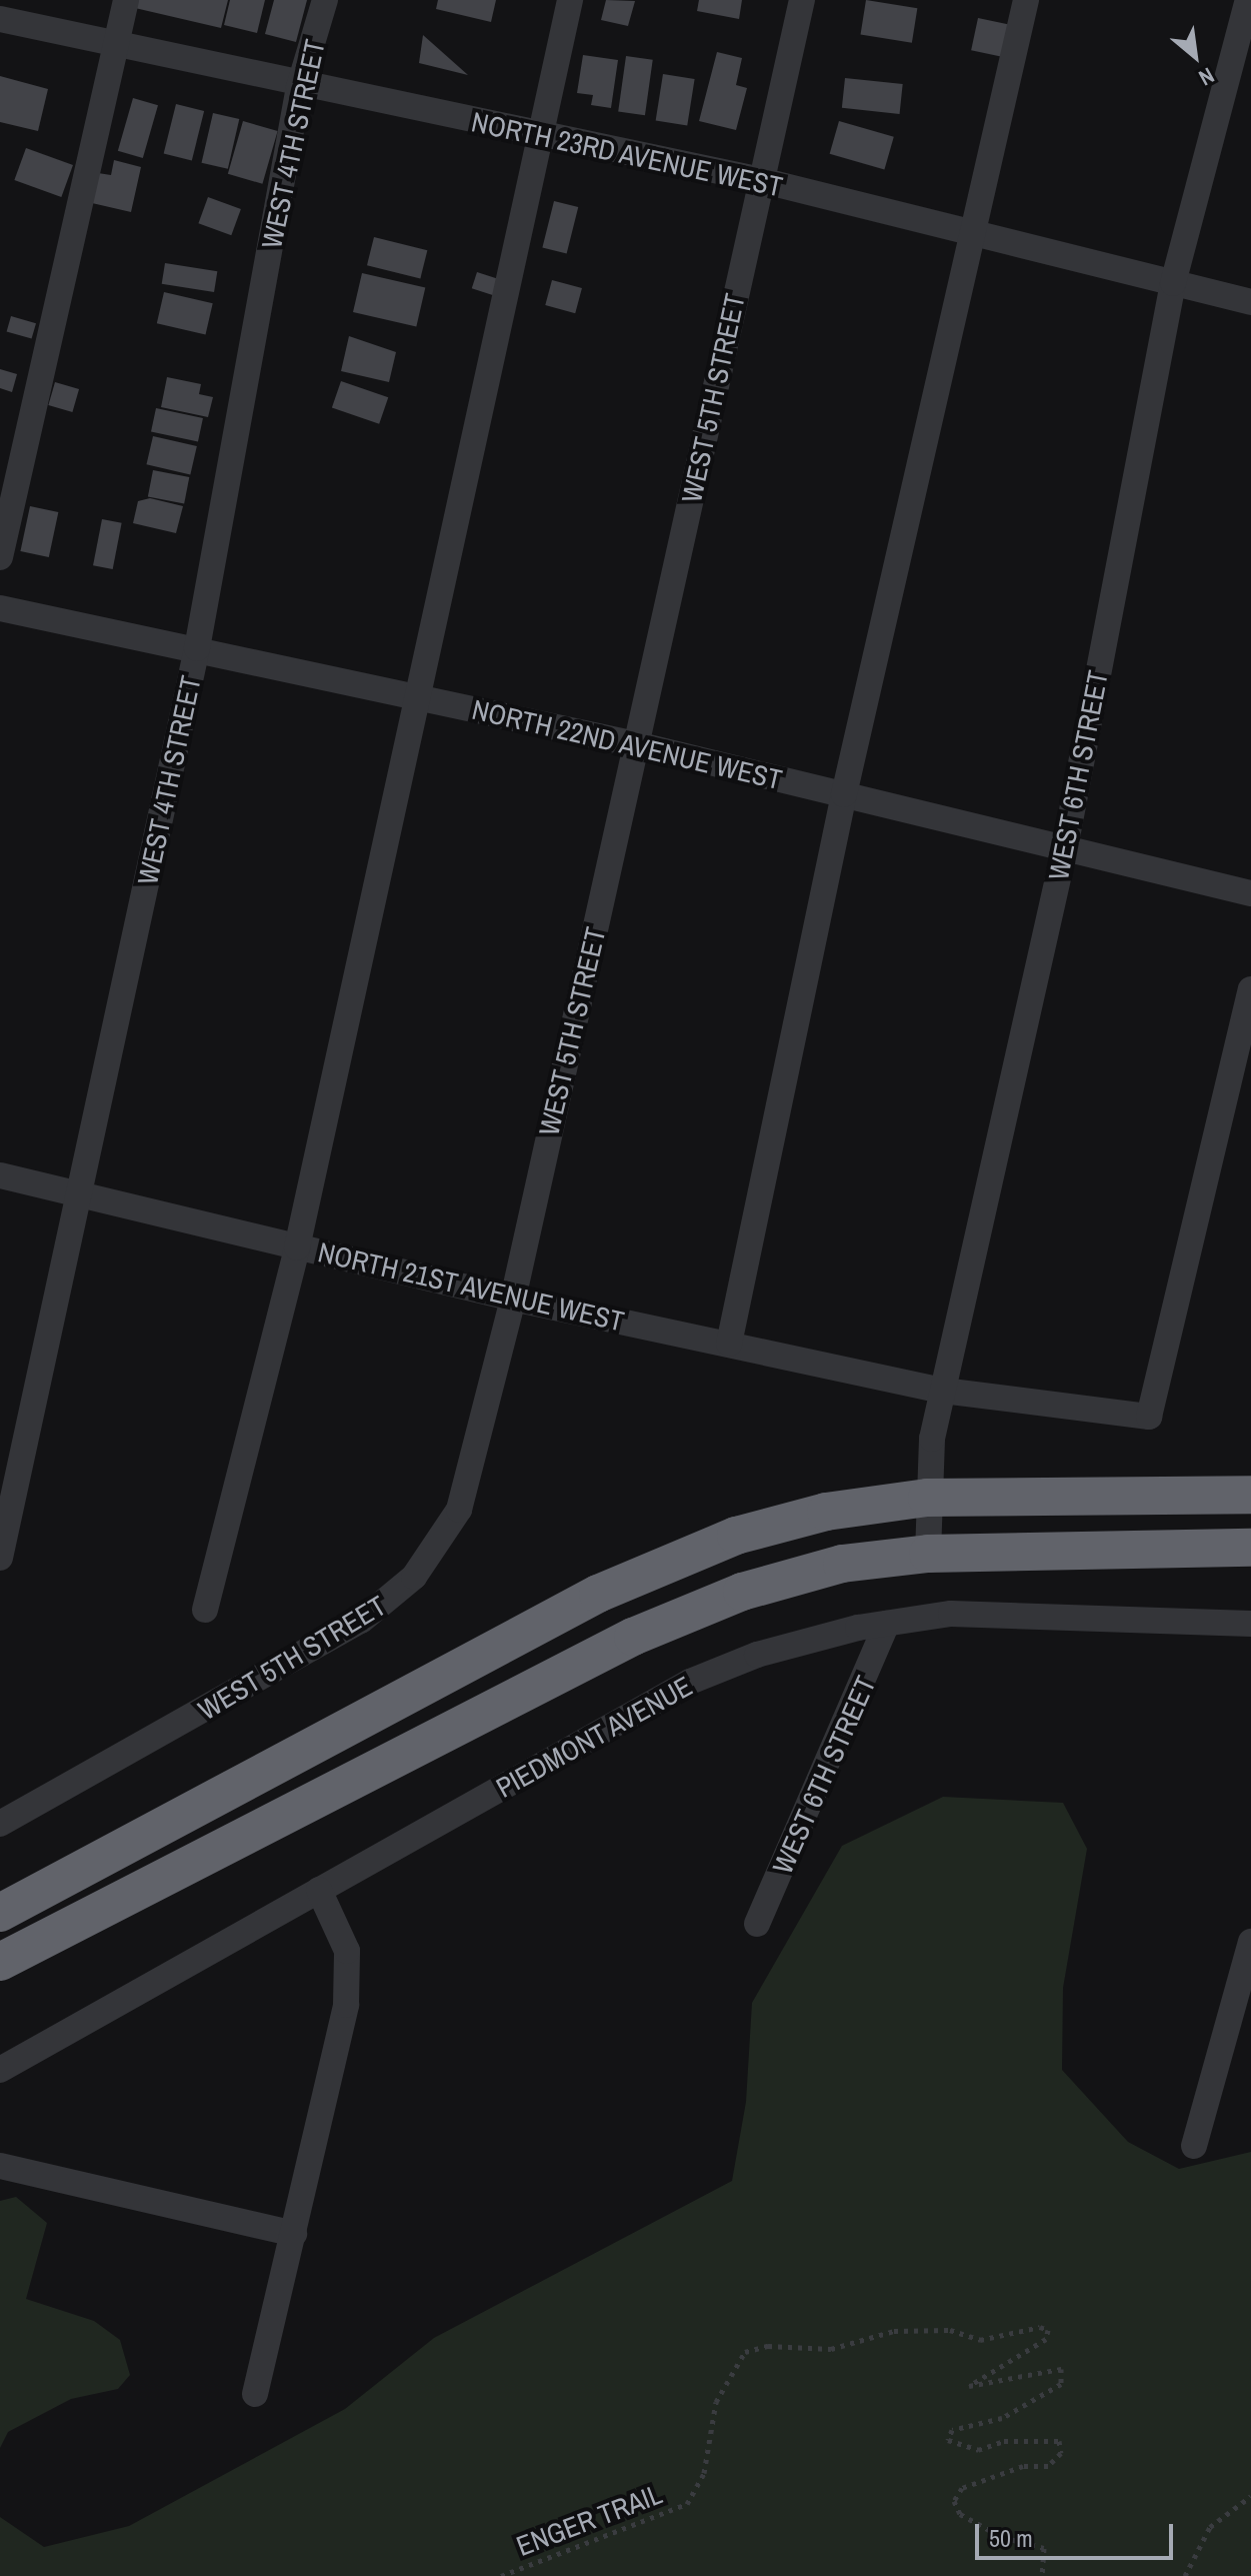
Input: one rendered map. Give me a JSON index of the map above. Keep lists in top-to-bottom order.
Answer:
{
  "streets": {
    "street": [
      "WEST 4TH STREET",
      "NORTH 23RD AVENUE WEST",
      "WEST 5TH STREET",
      "NORTH 22ND AVENUE WEST",
      "WEST 6TH STREET",
      "NORTH 21ST AVENUE WEST",
      "PIEDMONT AVENUE"
    ],
    "path": ["ENGER TRAIL"]
  },
  "crossings": [
    ["WEST 4TH STREET", "NORTH 23RD AVENUE WEST"],
    ["WEST 4TH STREET", "NORTH 22ND AVENUE WEST"],
    ["WEST 4TH STREET", "NORTH 21ST AVENUE WEST"],
    ["NORTH 23RD AVENUE WEST", "WEST 5TH STREET"],
    ["NORTH 23RD AVENUE WEST", "WEST 6TH STREET"],
    ["WEST 5TH STREET", "NORTH 22ND AVENUE WEST"],
    ["WEST 5TH STREET", "NORTH 21ST AVENUE WEST"],
    ["NORTH 22ND AVENUE WEST", "WEST 6TH STREET"],
    ["WEST 6TH STREET", "NORTH 21ST AVENUE WEST"],
    ["WEST 6TH STREET", "PIEDMONT AVENUE"]
  ],
  "scale_bar": "50 m",
  "north": "bottom right"
}
